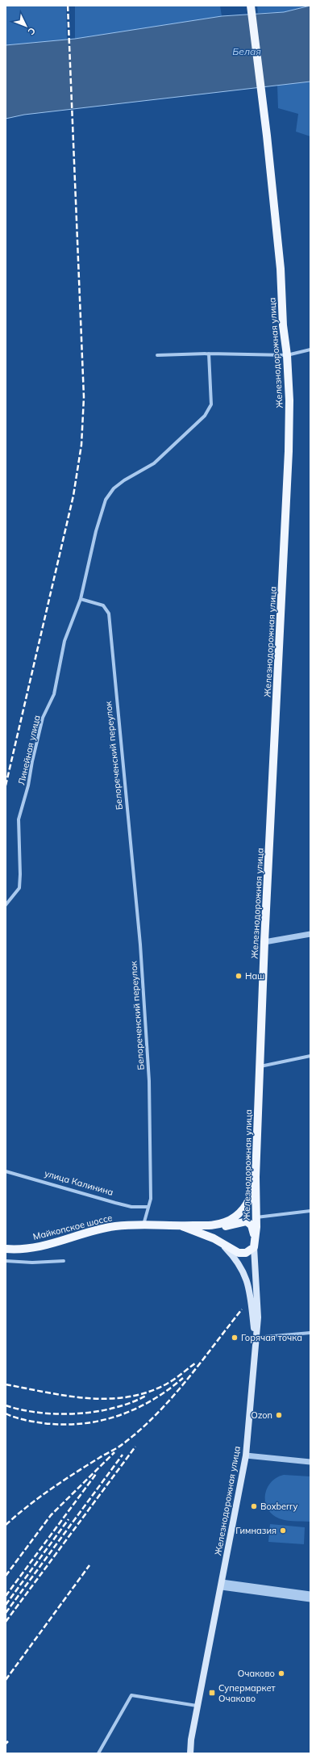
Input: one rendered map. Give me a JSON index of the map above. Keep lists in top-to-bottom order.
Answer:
{
  "streets": {
    "main road": ["Железнодорожная улица", "Майкопское шоссе"],
    "street": ["Линейная улица", "Белореченский переулок", "улица Калинина"]
  },
  "crossings": [
    ["Линейная улица", "Белореченский переулок"],
    ["Белореченский переулок", "улица Калинина"],
    ["Белореченский переулок", "Майкопское шоссе"]
  ],
  "water": ["Белая"],
  "places": {
    "other": [
      "Наш",
      "Горячая точка",
      "Ozon",
      "Boxberry",
      "Гимназия",
      "Очаково"
    ],
    "transit": ["Супермаркет Очаково"]
  },
  "north": "bottom right"
}
